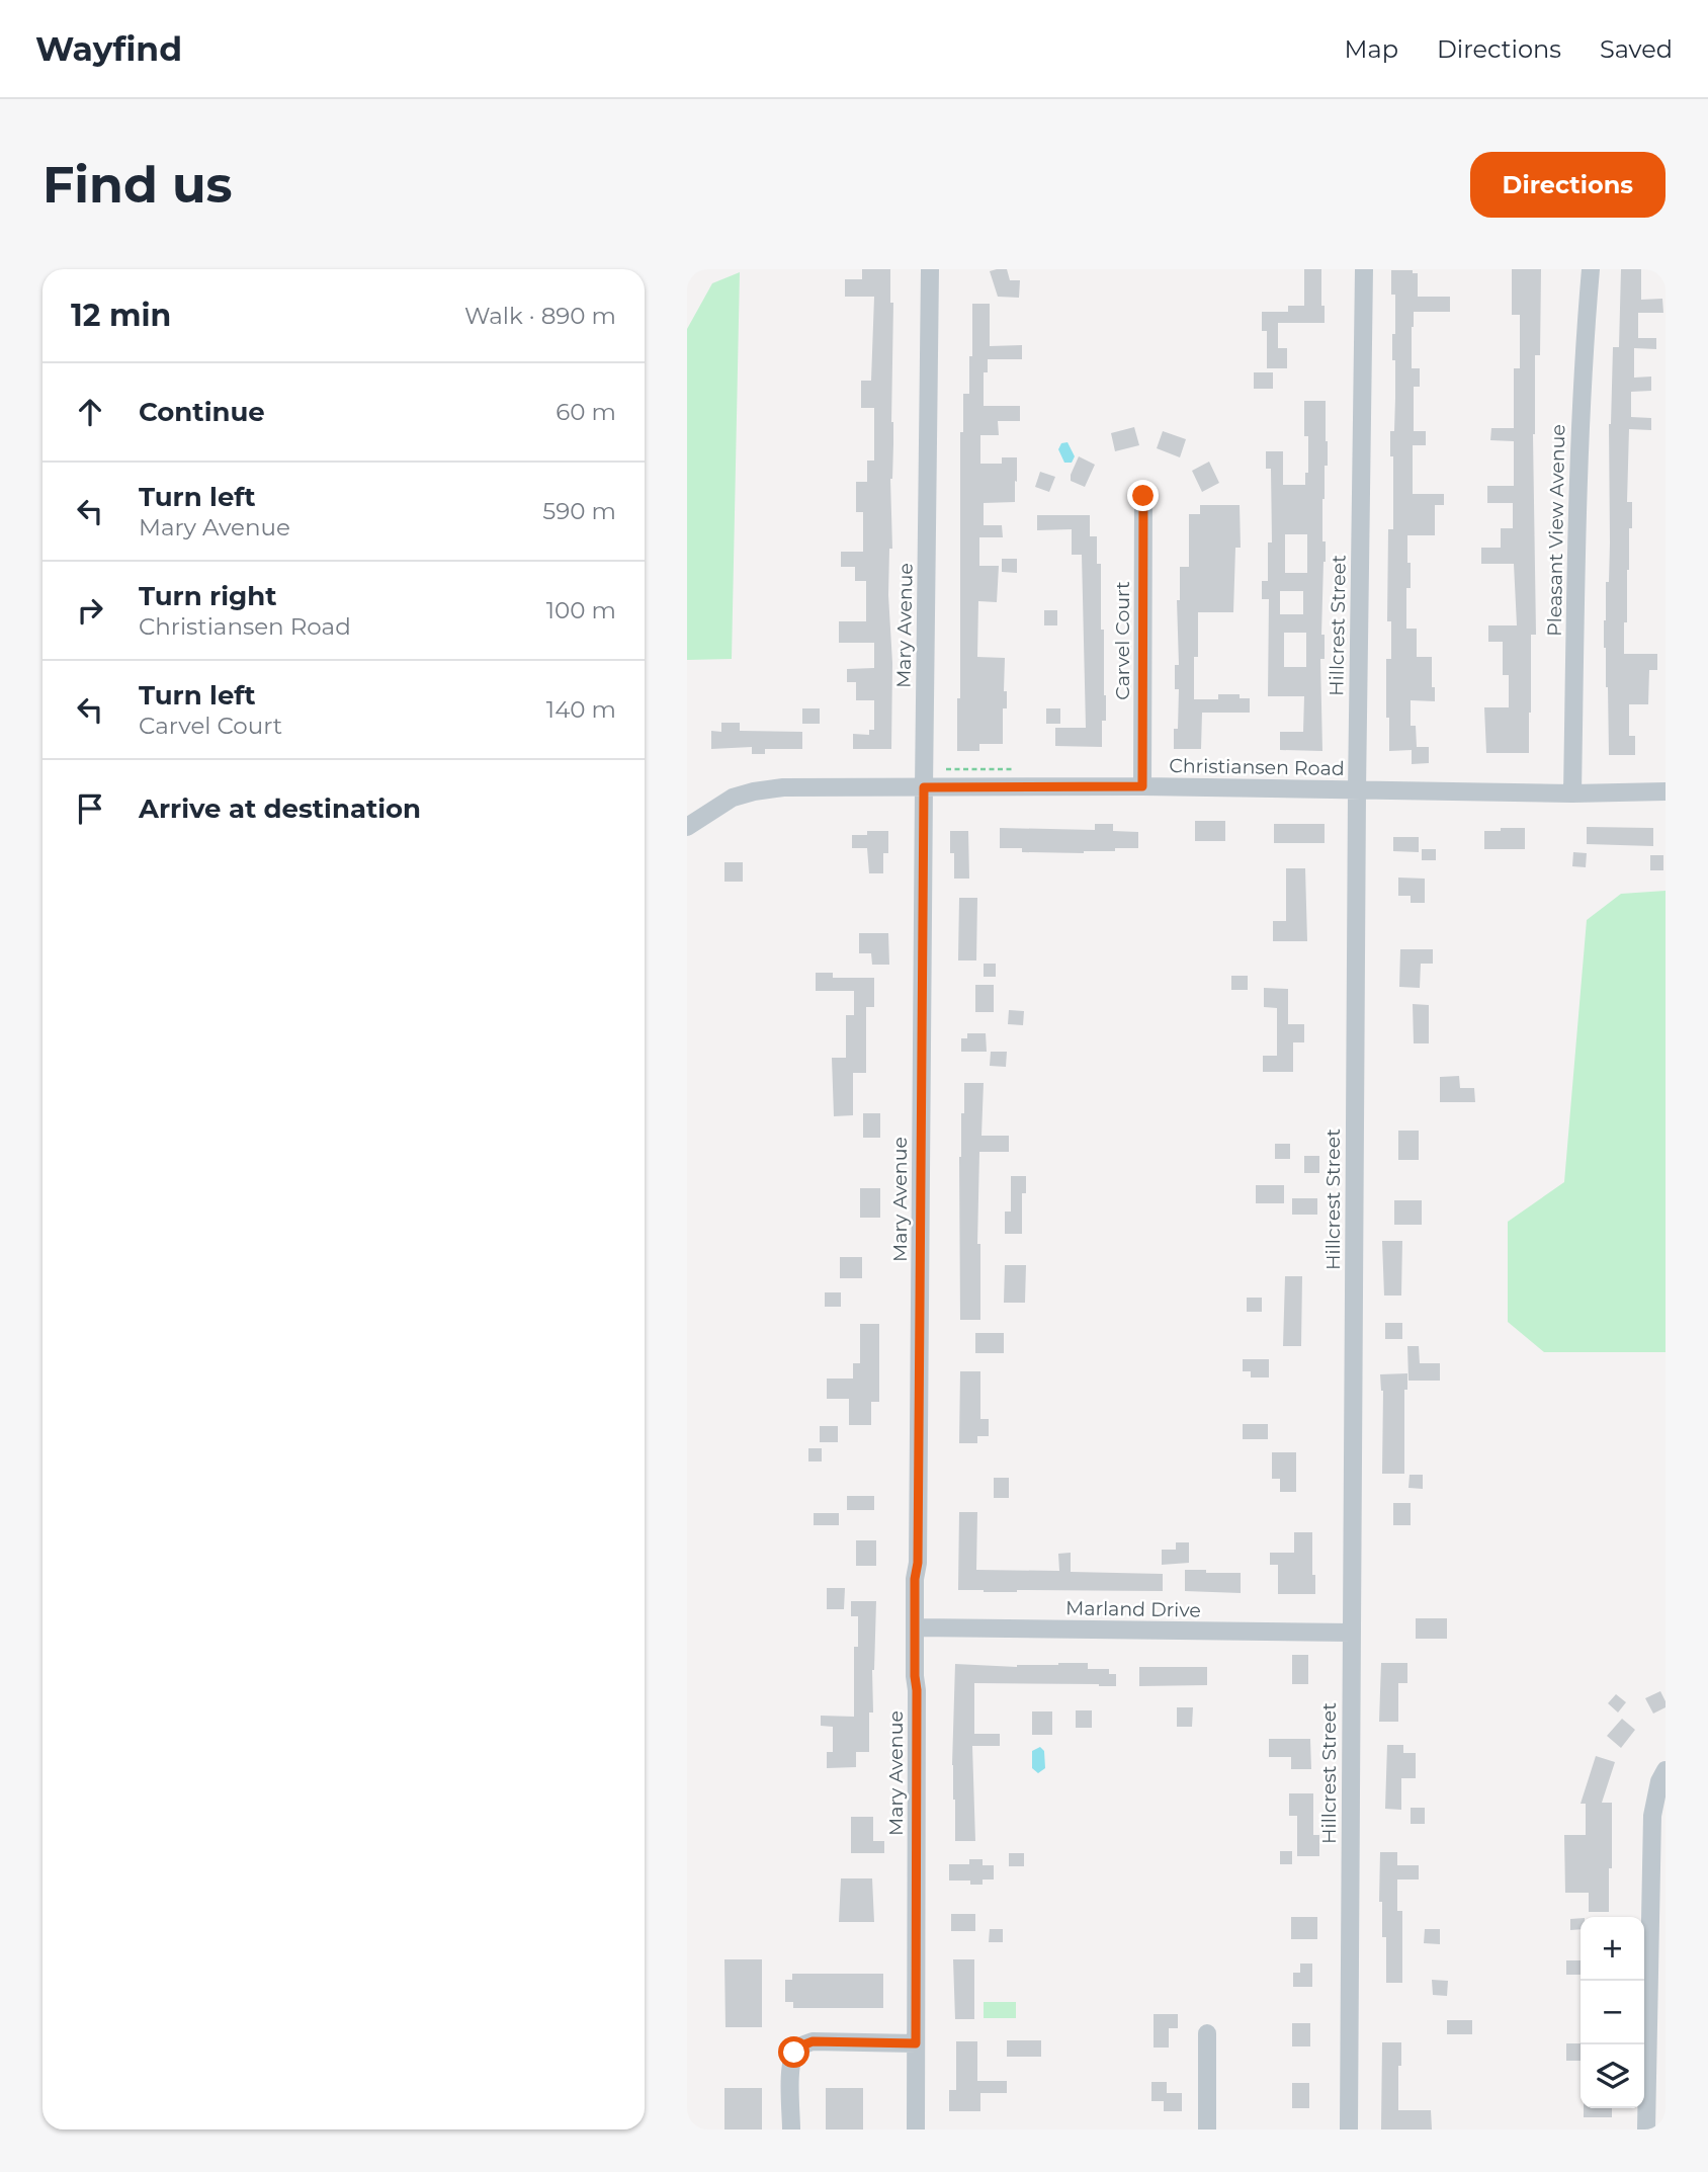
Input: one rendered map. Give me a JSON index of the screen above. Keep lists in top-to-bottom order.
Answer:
{
  "streets": {
    "street": [
      "Pleasant View Avenue",
      "Mary Avenue",
      "Hillcrest Street",
      "Carvel Court",
      "Christiansen Road",
      "Marland Drive"
    ]
  },
  "crossings": [
    ["Pleasant View Avenue", "Christiansen Road"],
    ["Mary Avenue", "Christiansen Road"],
    ["Mary Avenue", "Marland Drive"],
    ["Hillcrest Street", "Christiansen Road"],
    ["Hillcrest Street", "Marland Drive"],
    ["Carvel Court", "Christiansen Road"]
  ],
  "page": {
    "header": "Wayfind",
    "nav": ["Map", "Directions", "Saved"],
    "buttons": "Directions",
    "title": "Find us",
    "heading": ["12 min", "Walk · 890 m"],
    "list": [
      ["Continue", "60 m"],
      ["Turn left", "Mary Avenue", "590 m"],
      ["Turn right", "Christiansen Road", "100 m"],
      ["Turn left", "Carvel Court", "140 m"],
      "Arrive at destination"
    ],
    "map_buttons": ["+", "−"]
  }
}
